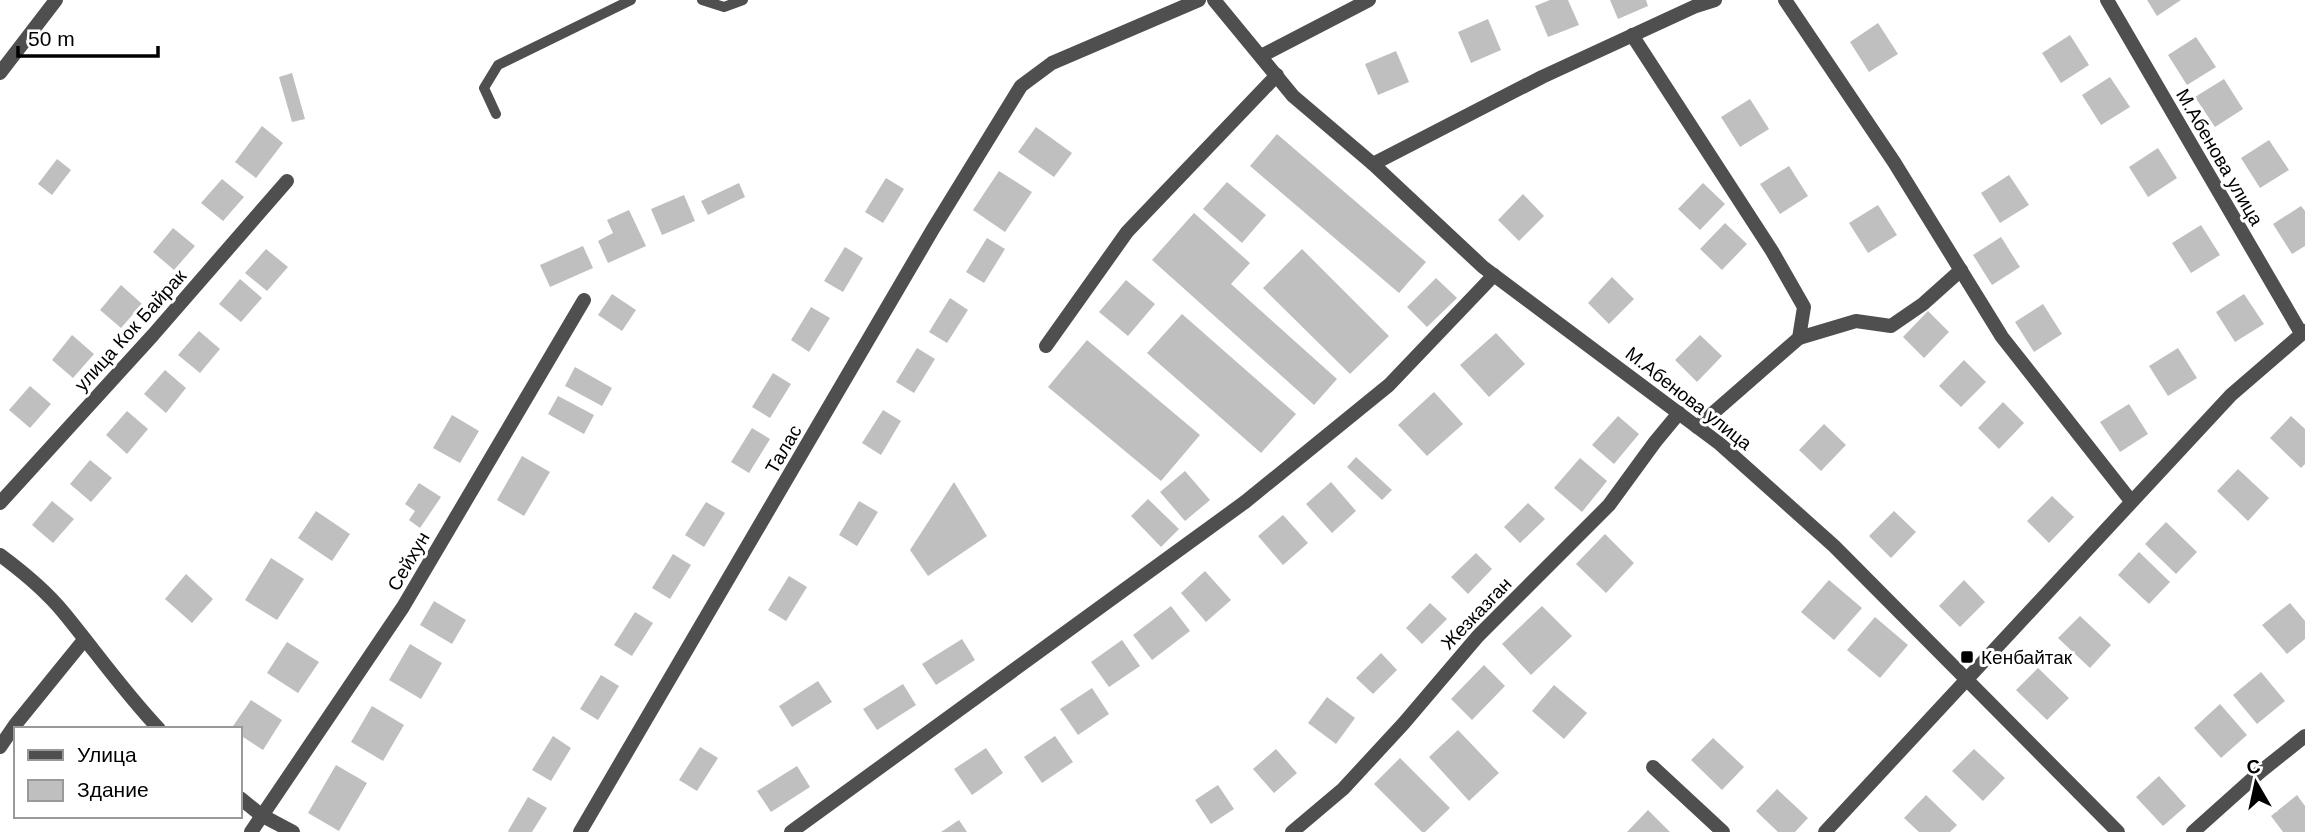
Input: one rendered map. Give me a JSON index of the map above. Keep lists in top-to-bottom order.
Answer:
{
  "streets": {
    "street": [
      "М.Абенова улица",
      "улица Кок Байрак",
      "Талас",
      "Сейхун",
      "Жезказган"
    ]
  },
  "crossings": [
    ["М.Абенова улица", "Жезказган"]
  ],
  "places": {
    "transit": ["Кенбайтак"]
  },
  "legend": ["Улица", "Здание"],
  "scale_bar": "50 m",
  "north": "top"
}
